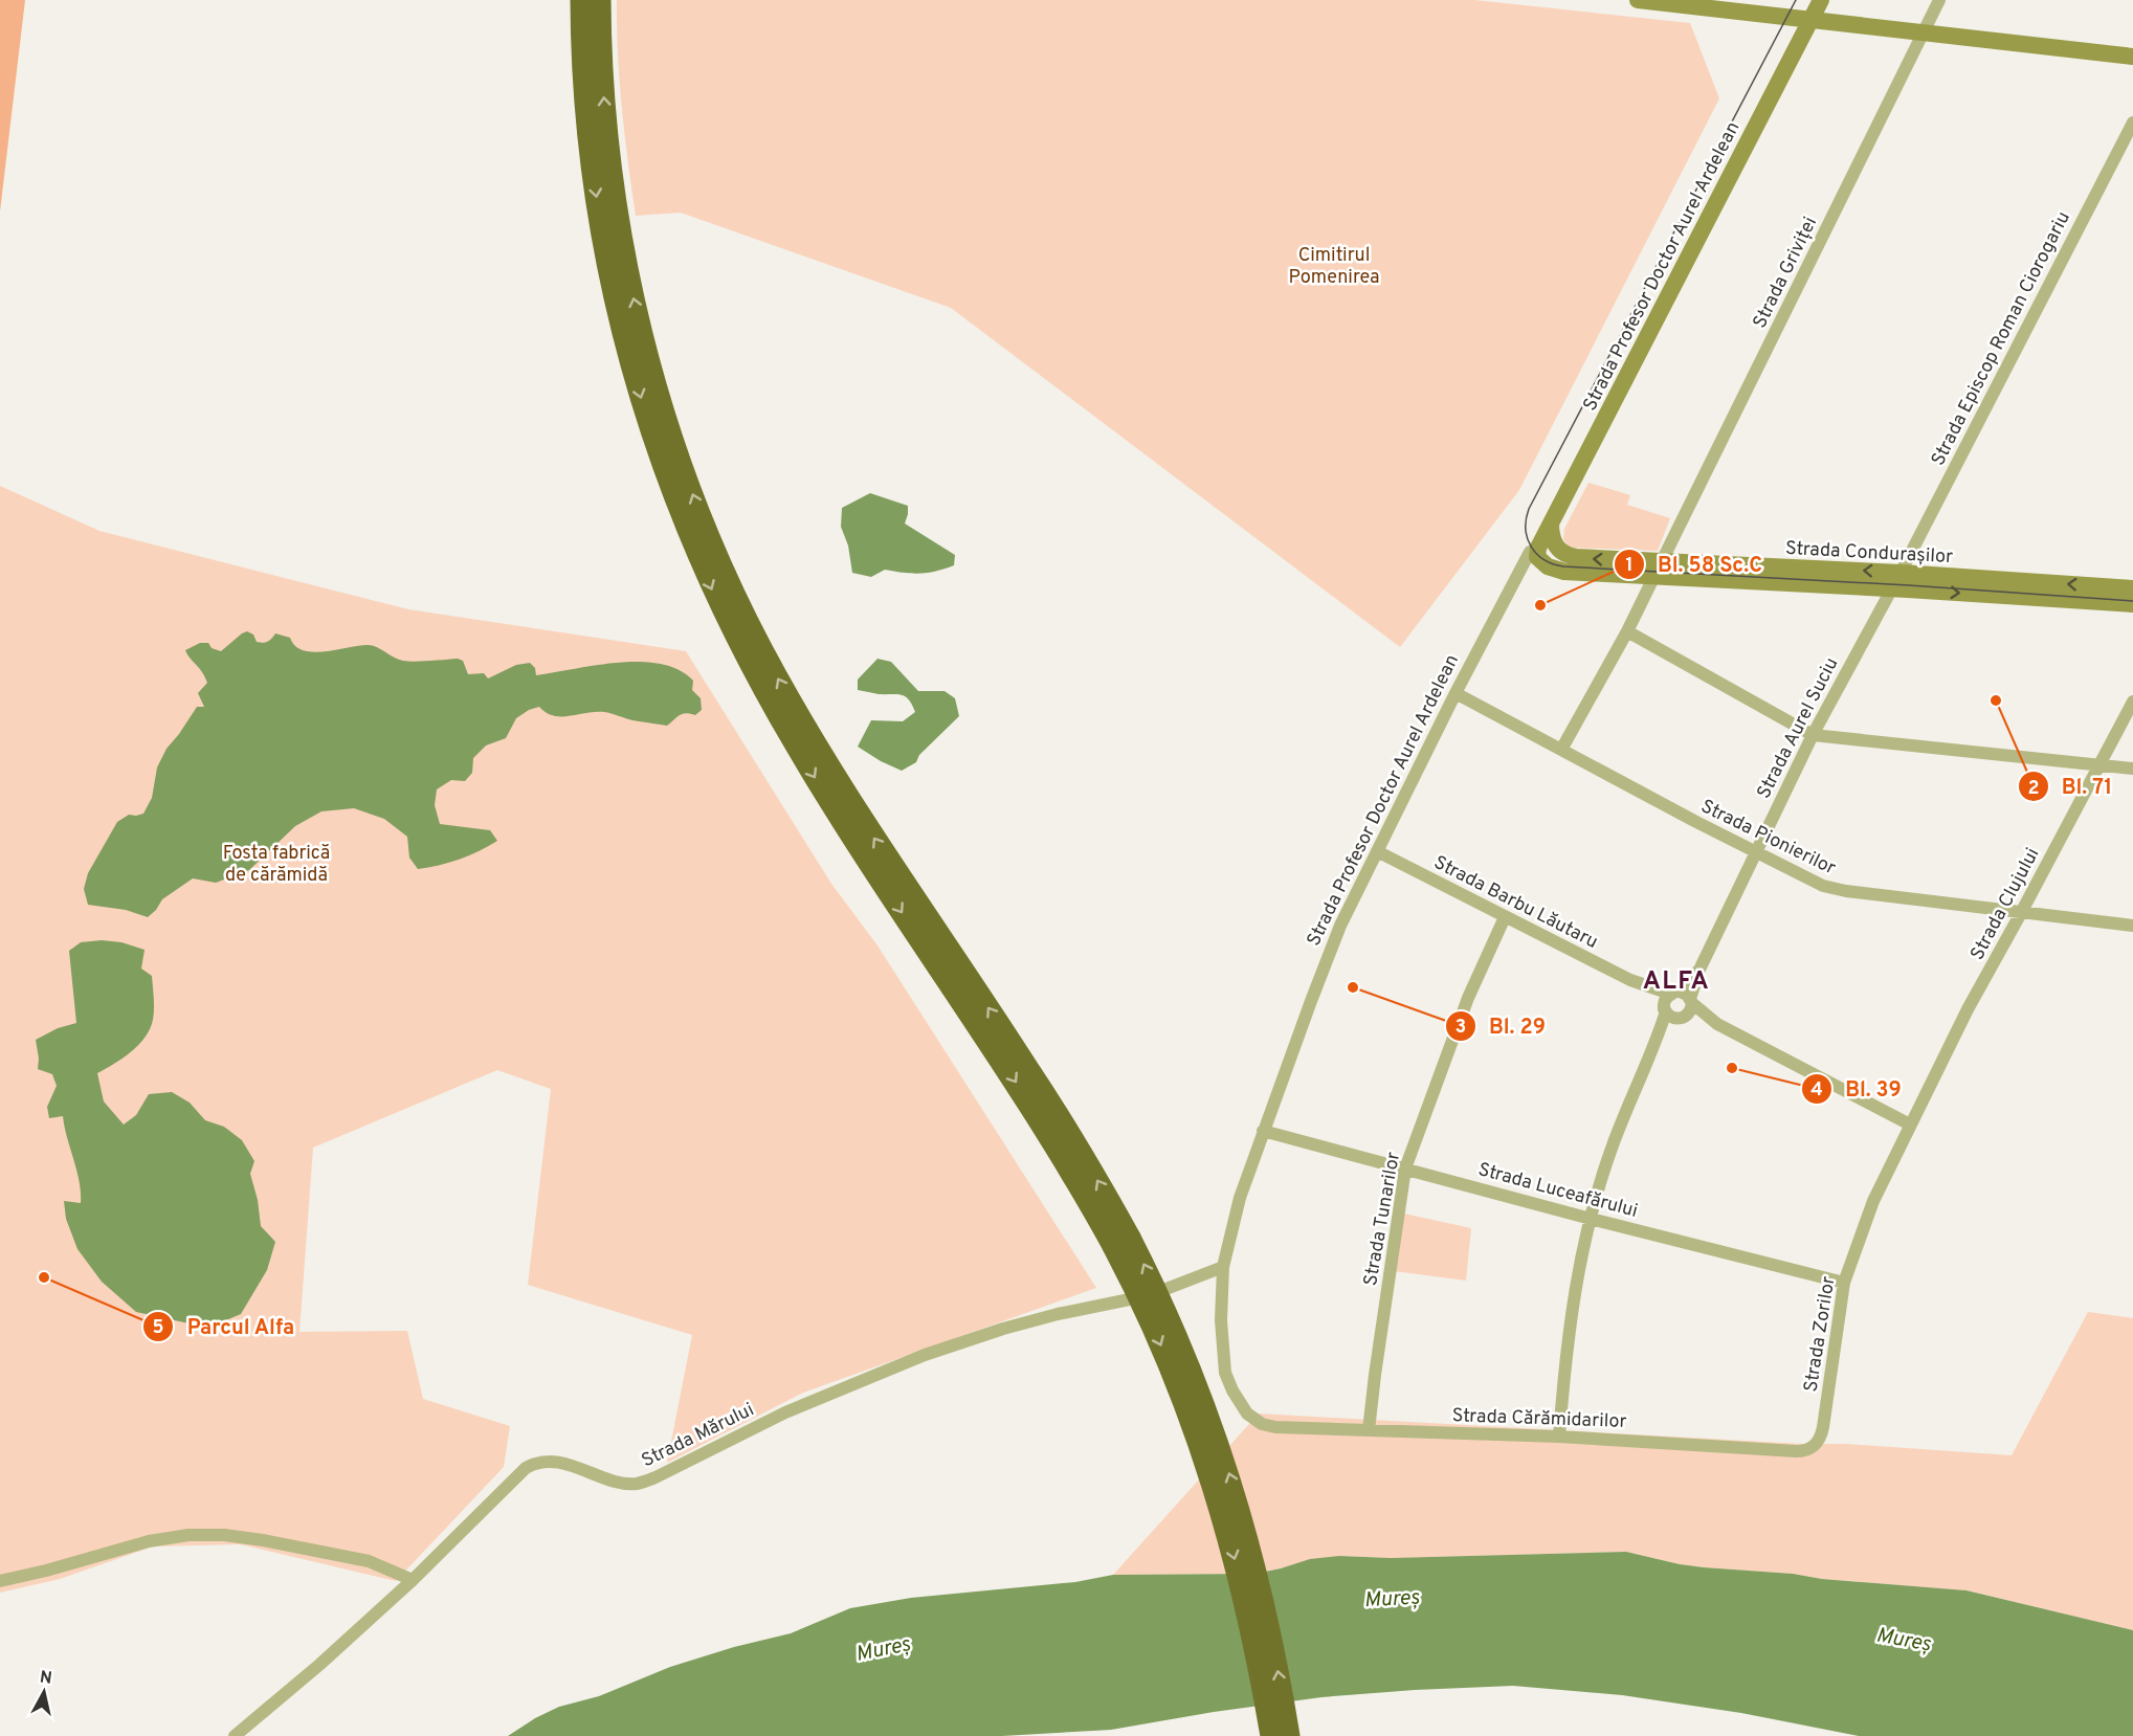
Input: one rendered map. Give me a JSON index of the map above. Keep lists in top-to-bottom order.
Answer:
{
  "streets": {
    "main road": ["Strada Profesor Doctor Aurel Ardelean", "Strada Condurașilor"],
    "street": [
      "Strada Griviței",
      "Strada Episcop Roman Ciorogariu",
      "Strada Aurel Suciu",
      "Strada Pionierilor",
      "Strada Barbu Lăutaru",
      "Strada Clujului",
      "Strada Luceafărului",
      "Strada Tunarilor",
      "Strada Zorilor",
      "Strada Cărămidarilor",
      "Strada Mărului"
    ]
  },
  "crossings": [
    ["Strada Profesor Doctor Aurel Ardelean", "Strada Condurașilor"],
    ["Strada Profesor Doctor Aurel Ardelean", "Strada Pionierilor"],
    ["Strada Profesor Doctor Aurel Ardelean", "Strada Barbu Lăutaru"],
    ["Strada Profesor Doctor Aurel Ardelean", "Strada Luceafărului"],
    ["Strada Profesor Doctor Aurel Ardelean", "Strada Cărămidarilor"],
    ["Strada Profesor Doctor Aurel Ardelean", "Strada Mărului"],
    ["Strada Griviței", "Strada Condurașilor"],
    ["Strada Griviței", "Strada Pionierilor"],
    ["Strada Episcop Roman Ciorogariu", "Strada Condurașilor"],
    ["Strada Episcop Roman Ciorogariu", "Strada Aurel Suciu"],
    ["Strada Condurașilor", "Strada Aurel Suciu"],
    ["Strada Aurel Suciu", "Strada Pionierilor"],
    ["Strada Aurel Suciu", "Strada Barbu Lăutaru"],
    ["Strada Pionierilor", "Strada Clujului"],
    ["Strada Barbu Lăutaru", "Strada Tunarilor"],
    ["Strada Clujului", "Strada Zorilor"],
    ["Strada Luceafărului", "Strada Tunarilor"],
    ["Strada Luceafărului", "Strada Zorilor"],
    ["Strada Tunarilor", "Strada Cărămidarilor"],
    ["Strada Zorilor", "Strada Cărămidarilor"]
  ],
  "districts": ["ALFA"],
  "water": ["Mureș"],
  "parks": ["Cimitirul Pomenirea", "Fosta fabrică de cărămidă"],
  "places": [
    "Bl. 58 Sc.C",
    "Bl. 71",
    "Bl. 29",
    "Bl. 39",
    "Parcul Alfa"
  ],
  "north": "top"
}
